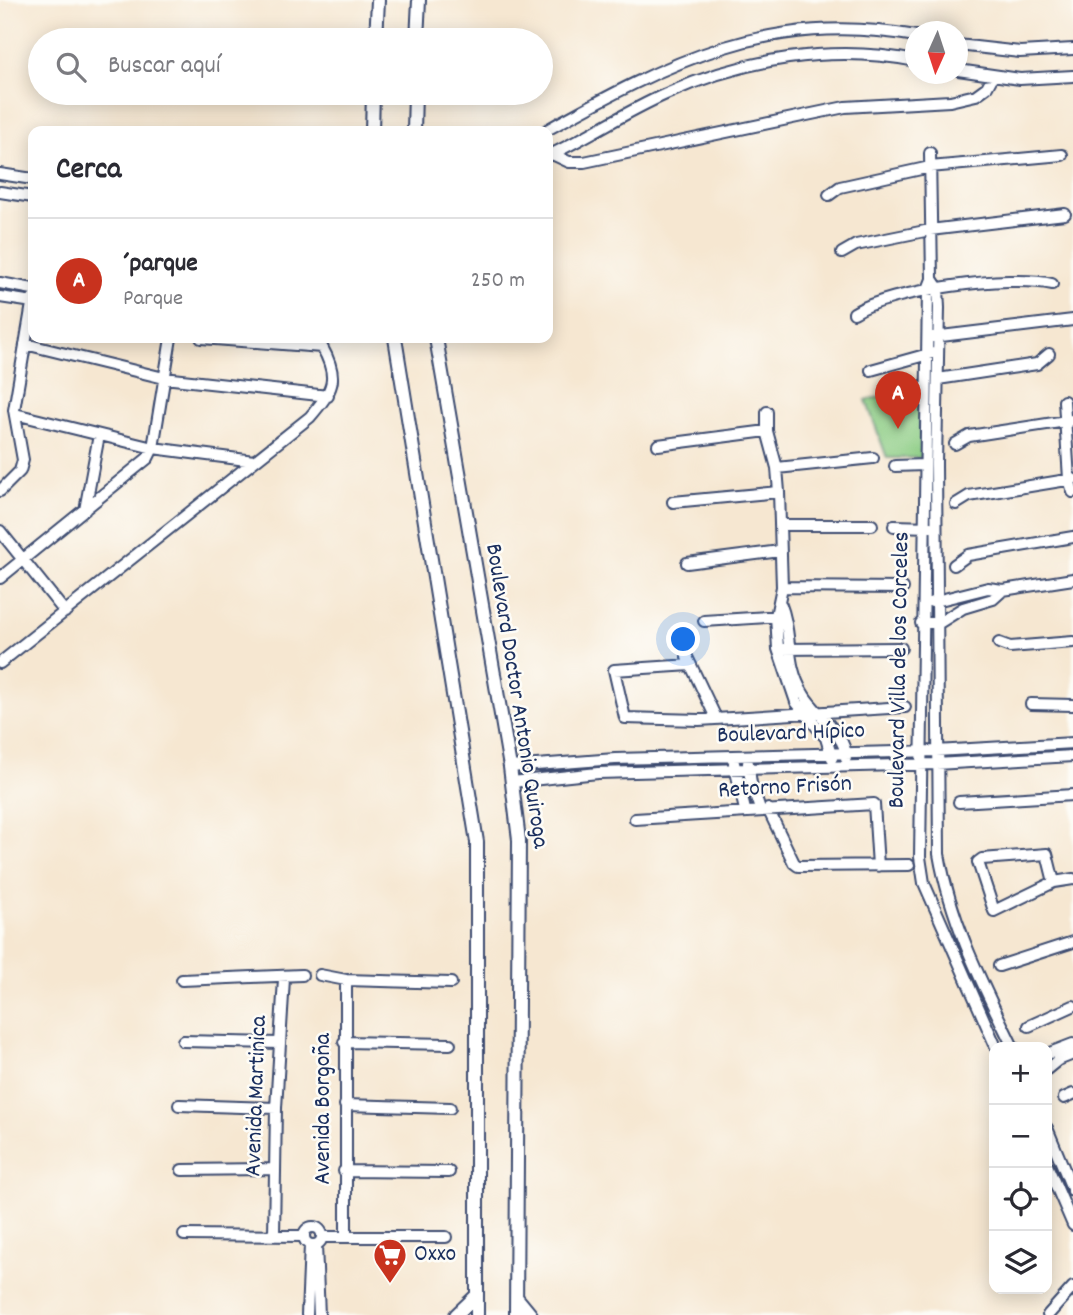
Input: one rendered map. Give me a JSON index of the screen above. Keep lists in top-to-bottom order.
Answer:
{
  "streets": {
    "main road": ["Boulevard Doctor Antonio Quiroga"],
    "street": [
      "Boulevard Villa de los Corceles",
      "Boulevard Hípico",
      "Retorno Frisón",
      "Avenida Martinica",
      "Avenida Borgoña"
    ]
  },
  "crossings": [
    ["Boulevard Villa de los Corceles", "Boulevard Hípico"],
    ["Boulevard Doctor Antonio Quiroga", "Boulevard Hípico"]
  ],
  "places": {
    "supermarket": ["Oxxo"]
  },
  "north": "bottom",
  "page": {
    "search": "Buscar aquí",
    "heading": "Cerca",
    "list": [
      {
        "mark": "A",
        "name": "´parque",
        "note": "Parque",
        "value": "250 m"
      }
    ],
    "pins": "A",
    "map_buttons": ["+", "−"]
  }
}
